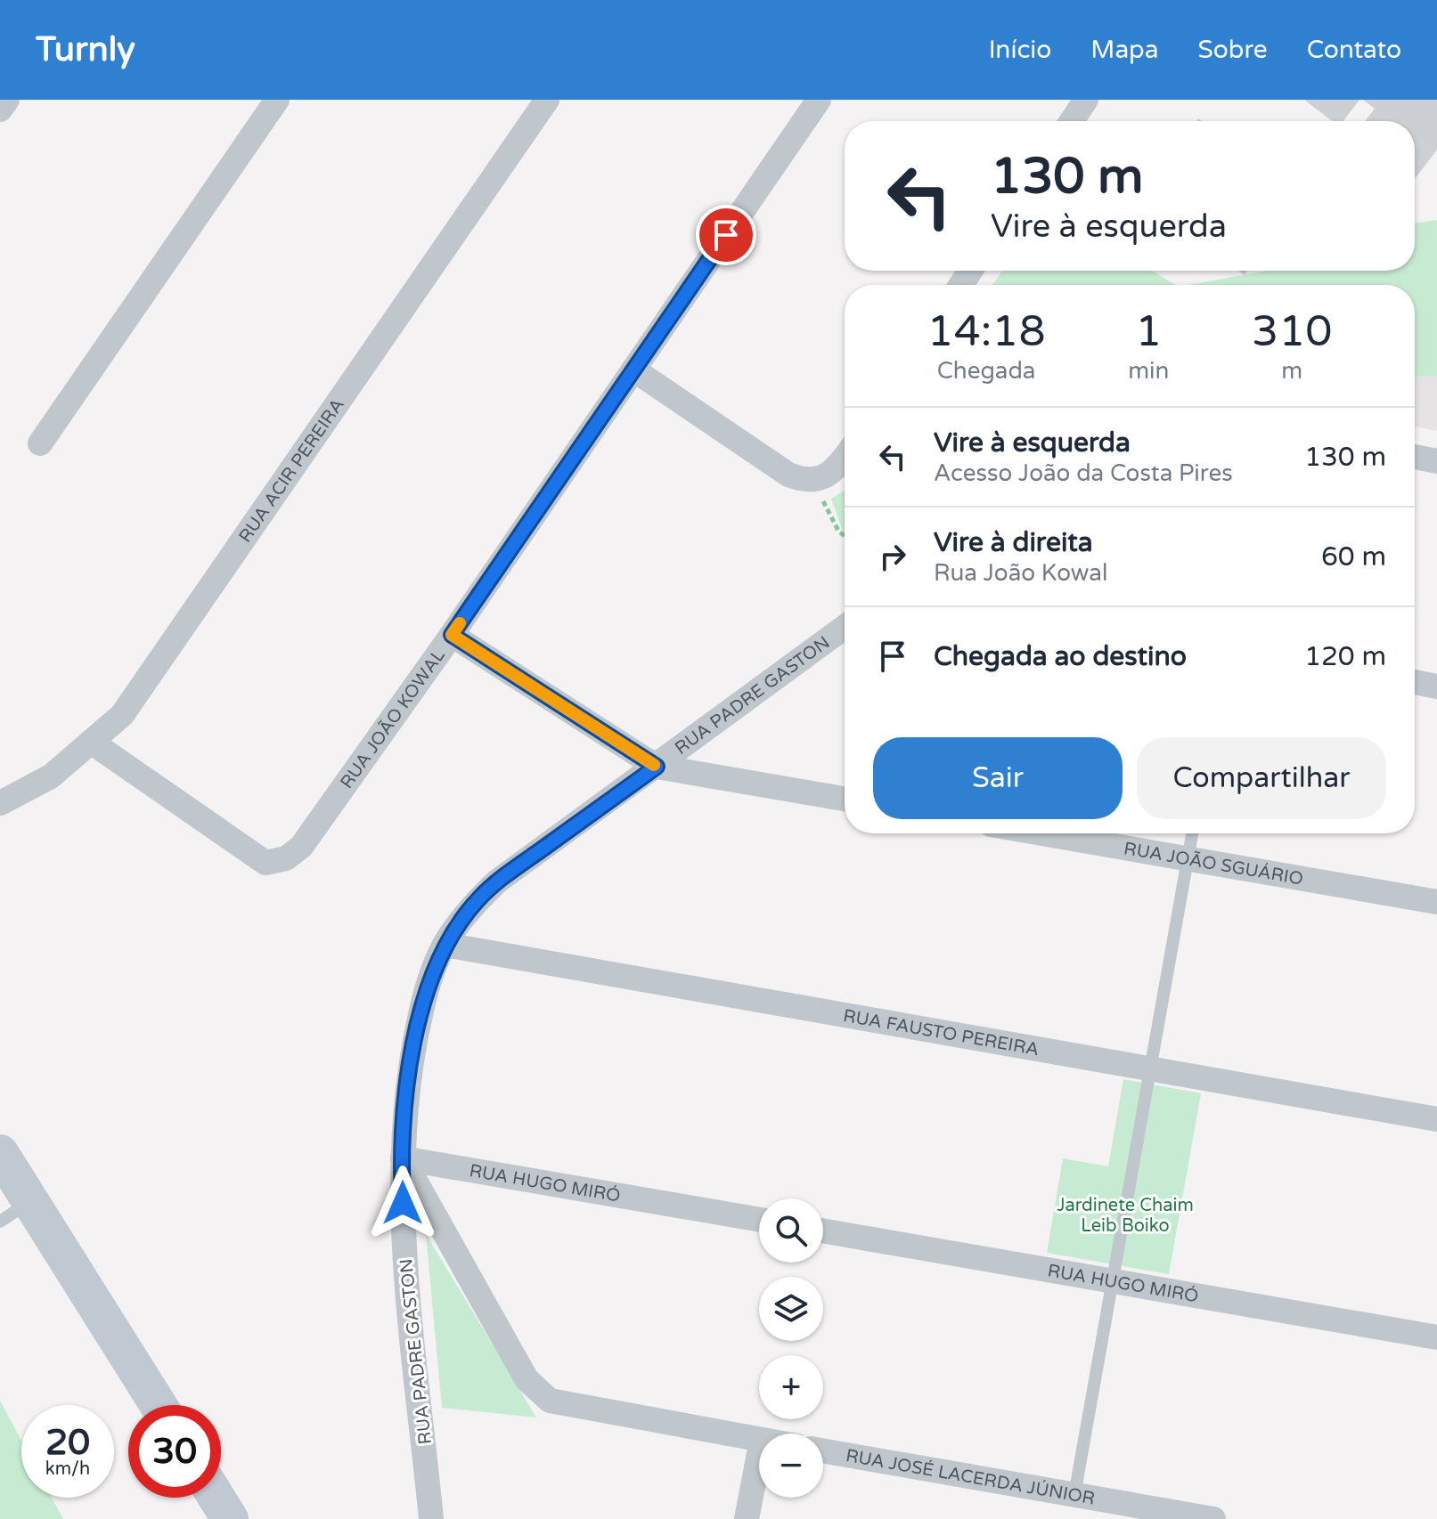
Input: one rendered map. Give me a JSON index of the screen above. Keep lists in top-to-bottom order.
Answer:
{
  "streets": {
    "street": [
      "RUA ACIR PEREIRA",
      "RUA PADRE GASTON",
      "RUA JOÃO KOWAL",
      "RUA JOÃO SGUÁRIO",
      "RUA FAUSTO PEREIRA",
      "RUA HUGO MIRÓ",
      "RUA JOSÉ LACERDA JÚNIOR"
    ]
  },
  "crossings": [
    ["RUA ACIR PEREIRA", "RUA JOÃO KOWAL"],
    ["RUA PADRE GASTON", "RUA FAUSTO PEREIRA"],
    ["RUA PADRE GASTON", "RUA HUGO MIRÓ"]
  ],
  "parks": ["Jardinete Chaim Leib Boiko"],
  "page": {
    "header": "Turnly",
    "nav": [
      "Início",
      "Mapa",
      "Sobre",
      "Contato"
    ],
    "turn": ["130 m", "Vire à esquerda"],
    "eta": [
      "14:18",
      "Chegada",
      "1",
      "min",
      "310",
      "m"
    ],
    "list": [
      {
        "name": "Vire à esquerda",
        "note": "Acesso João da Costa Pires",
        "value": "130 m"
      },
      {
        "name": "Vire à direita",
        "note": "Rua João Kowal",
        "value": "60 m"
      },
      {
        "name": "Chegada ao destino",
        "value": "120 m"
      }
    ],
    "buttons": ["Sair", "Compartilhar"],
    "map_buttons": ["+", "−"],
    "speed": "20 km/h",
    "limit": "30"
  }
}
